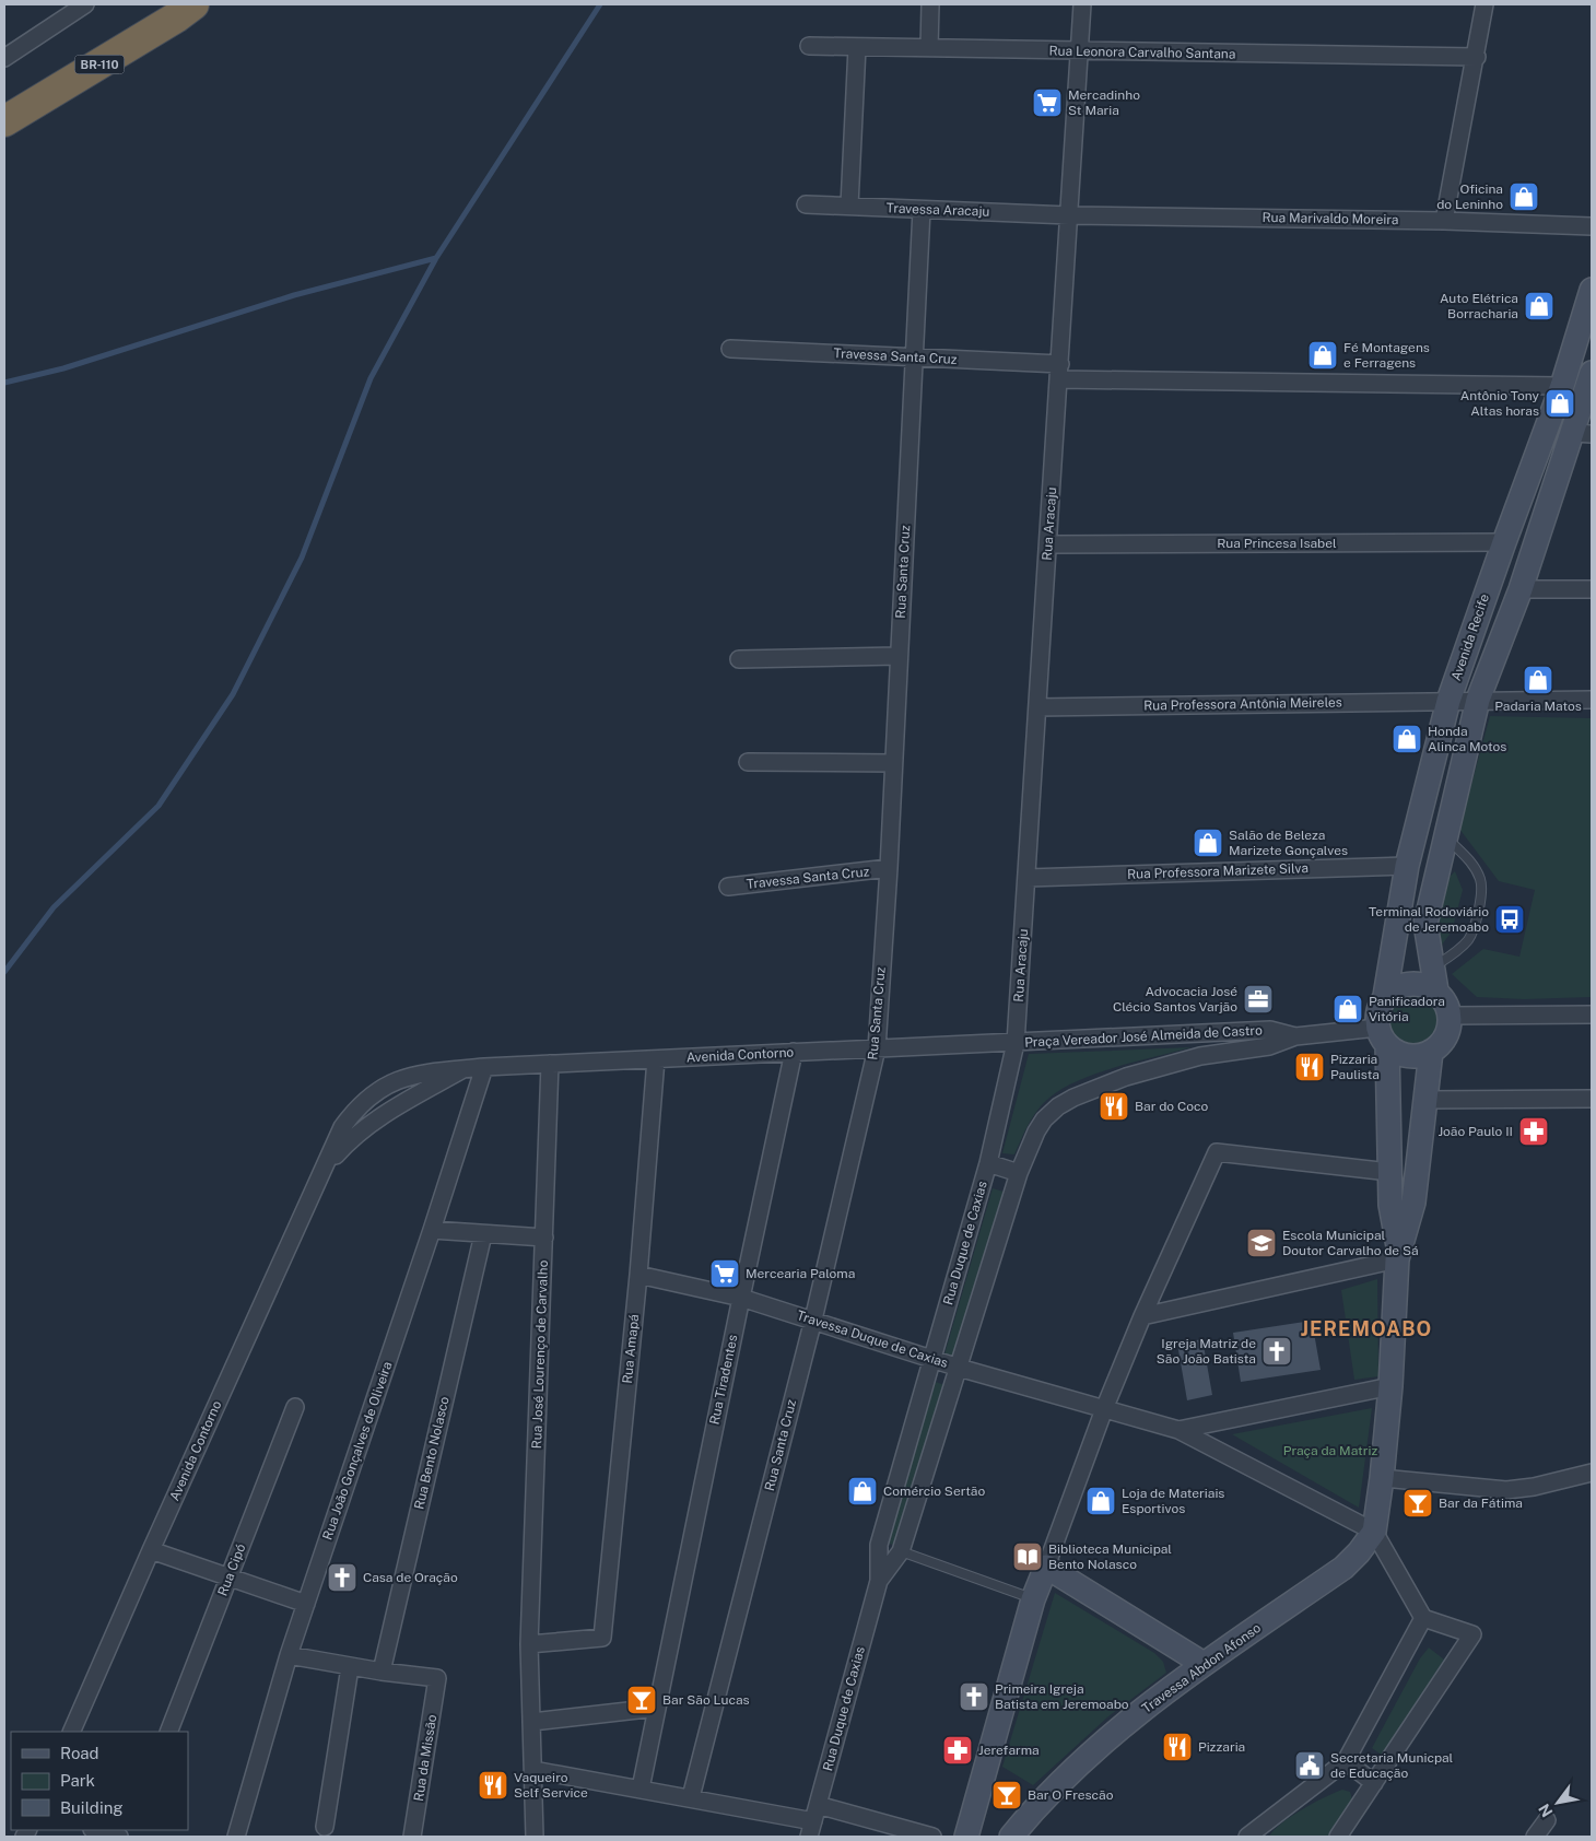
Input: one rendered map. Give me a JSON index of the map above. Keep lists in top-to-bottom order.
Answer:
{
  "streets": {
    "highway": ["BR-110"],
    "street": [
      "Rua Leonora Carvalho Santana",
      "Travessa Aracaju",
      "Rua Marivaldo Moreira",
      "Travessa Santa Cruz",
      "Rua Aracaju",
      "Rua Princesa Isabel",
      "Rua Santa Cruz",
      "Avenida Recife",
      "Rua Professora Antônia Meireles",
      "Rua Professora Marizete Silva",
      "Praça Vereador José Almeida de Castro",
      "Avenida Contorno",
      "Rua Duque de Caxias",
      "Travessa Duque de Caxias",
      "Rua Amapá",
      "Rua José Lourenço de Carvalho",
      "Rua Tiradentes",
      "Rua João Gonçalves de Oliveira",
      "Rua Bento Nolasco",
      "Rua Cipó",
      "Travessa Abdon Afonso",
      "Rua da Missão"
    ]
  },
  "crossings": [
    ["Rua Leonora Carvalho Santana", "Rua Aracaju"],
    ["Travessa Aracaju", "Rua Marivaldo Moreira"],
    ["Travessa Aracaju", "Rua Aracaju"],
    ["Travessa Aracaju", "Rua Santa Cruz"],
    ["Rua Marivaldo Moreira", "Rua Aracaju"],
    ["Travessa Santa Cruz", "Rua Aracaju"],
    ["Travessa Santa Cruz", "Rua Santa Cruz"],
    ["Travessa Santa Cruz", "Avenida Recife"],
    ["Rua Aracaju", "Rua Princesa Isabel"],
    ["Rua Aracaju", "Rua Professora Antônia Meireles"],
    ["Rua Aracaju", "Rua Professora Marizete Silva"],
    ["Rua Aracaju", "Praça Vereador José Almeida de Castro"],
    ["Rua Aracaju", "Avenida Contorno"],
    ["Rua Princesa Isabel", "Avenida Recife"],
    ["Rua Santa Cruz", "Avenida Contorno"],
    ["Rua Santa Cruz", "Travessa Duque de Caxias"],
    ["Avenida Recife", "Rua Professora Antônia Meireles"],
    ["Avenida Recife", "Rua Professora Marizete Silva"],
    ["Avenida Recife", "Praça Vereador José Almeida de Castro"],
    ["Praça Vereador José Almeida de Castro", "Avenida Contorno"],
    ["Praça Vereador José Almeida de Castro", "Rua Duque de Caxias"],
    ["Avenida Contorno", "Rua Amapá"],
    ["Avenida Contorno", "Rua José Lourenço de Carvalho"],
    ["Avenida Contorno", "Rua Tiradentes"],
    ["Avenida Contorno", "Rua João Gonçalves de Oliveira"],
    ["Rua Duque de Caxias", "Travessa Duque de Caxias"],
    ["Travessa Duque de Caxias", "Rua Amapá"],
    ["Travessa Duque de Caxias", "Rua Tiradentes"],
    ["Rua Amapá", "Rua José Lourenço de Carvalho"],
    ["Rua Bento Nolasco", "Rua da Missão"]
  ],
  "districts": ["JEREMOABO"],
  "parks": ["Praça da Matriz"],
  "places": {
    "supermarket": ["Mercadinho St Maria", "Mercearia Paloma"],
    "shop": [
      "Oficina do Leninho",
      "Auto Elétrica Borracharia",
      "Fé Montagens e Ferragens",
      "Antônio Tony Altas horas",
      "Padaria Matos",
      "Honda Alinca Motos",
      "Salão de Beleza Marizete Gonçalves",
      "Panificadora Vitória",
      "Comércio Sertão",
      "Loja de Materiais Esportivos"
    ],
    "bus stop": ["Terminal Rodoviário de Jeremoabo"],
    "office": ["Advocacia José Clécio Santos Varjão"],
    "restaurant": [
      "Pizzaria Paulista",
      "Bar do Coco",
      "Pizzaria",
      "Vaqueiro Self Service"
    ],
    "pharmacy": ["João Paulo II", "Jerefarma"],
    "school or university": ["Escola Municipal Doutor Carvalho de Sá"],
    "church": ["Igreja Matriz de São João Batista", "Casa de Oração", "Primeira Igreja Batista em Jeremoabo"],
    "bar": ["Bar da Fátima", "Bar São Lucas", "Bar O Frescão"],
    "library": ["Biblioteca Municipal Bento Nolasco"],
    "public building": ["Secretaria Municpal de Educação"]
  },
  "legend": ["Road", "Park", "Building"],
  "north": "bottom left"
}
